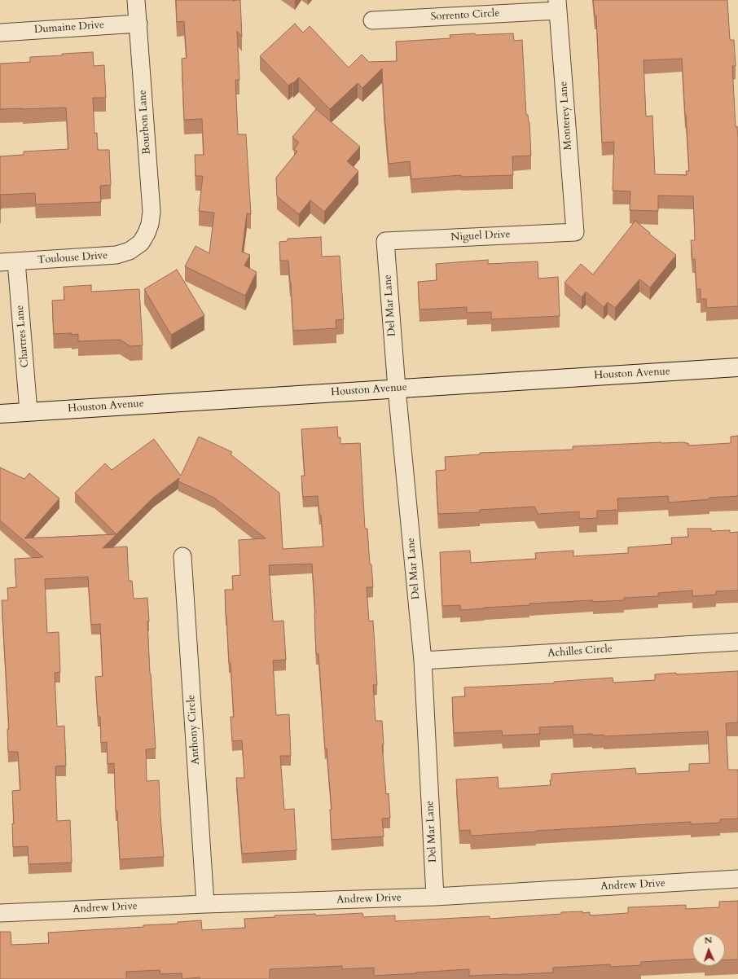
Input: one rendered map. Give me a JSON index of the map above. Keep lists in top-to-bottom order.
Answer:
{
  "streets": {
    "street": [
      "Sorrento Circle",
      "Dumaine Drive",
      "Monterey Lane",
      "Bourbon Lane",
      "Niguel Drive",
      "Toulouse Drive",
      "Del Mar Lane",
      "Chartres Lane",
      "Houston Avenue",
      "Achilles Circle",
      "Anthony Circle",
      "Andrew Drive"
    ]
  },
  "crossings": [
    ["Sorrento Circle", "Monterey Lane"],
    ["Dumaine Drive", "Bourbon Lane"],
    ["Monterey Lane", "Niguel Drive"],
    ["Bourbon Lane", "Toulouse Drive"],
    ["Niguel Drive", "Del Mar Lane"],
    ["Toulouse Drive", "Chartres Lane"],
    ["Del Mar Lane", "Houston Avenue"],
    ["Del Mar Lane", "Achilles Circle"],
    ["Del Mar Lane", "Andrew Drive"],
    ["Chartres Lane", "Houston Avenue"],
    ["Anthony Circle", "Andrew Drive"]
  ],
  "north": "top"
}
